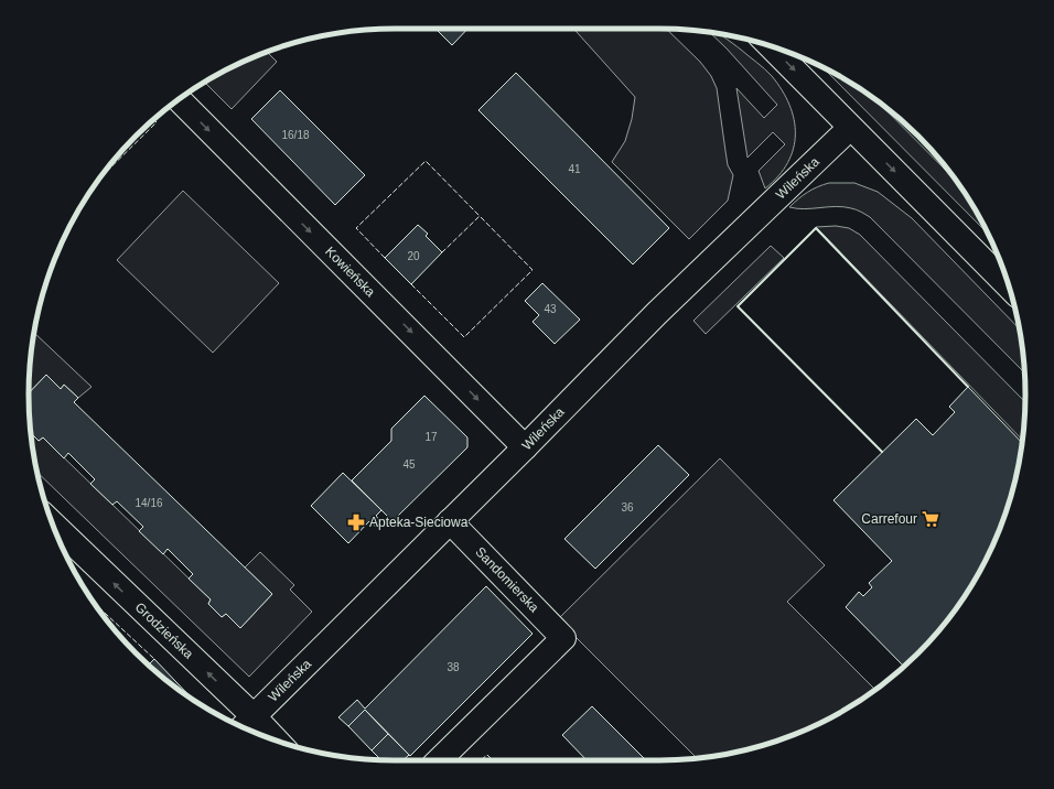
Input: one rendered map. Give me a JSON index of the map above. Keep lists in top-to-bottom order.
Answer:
{
  "streets": {
    "street": [
      "Wileńska",
      "Kowieńska",
      "Sandomierska",
      "Grodzieńska"
    ]
  },
  "crossings": [
    ["Wileńska", "Kowieńska"],
    ["Wileńska", "Sandomierska"],
    ["Wileńska", "Grodzieńska"]
  ],
  "one_way": ["Kowieńska", "Grodzieńska"],
  "places": {
    "supermarket": ["Carrefour"],
    "pharmacy": ["Apteka-Sieciowa"]
  },
  "house_numbers": [
    "16/18",
    "41",
    "20",
    "43",
    "17",
    "45",
    "14/16",
    "36",
    "38"
  ]
}
